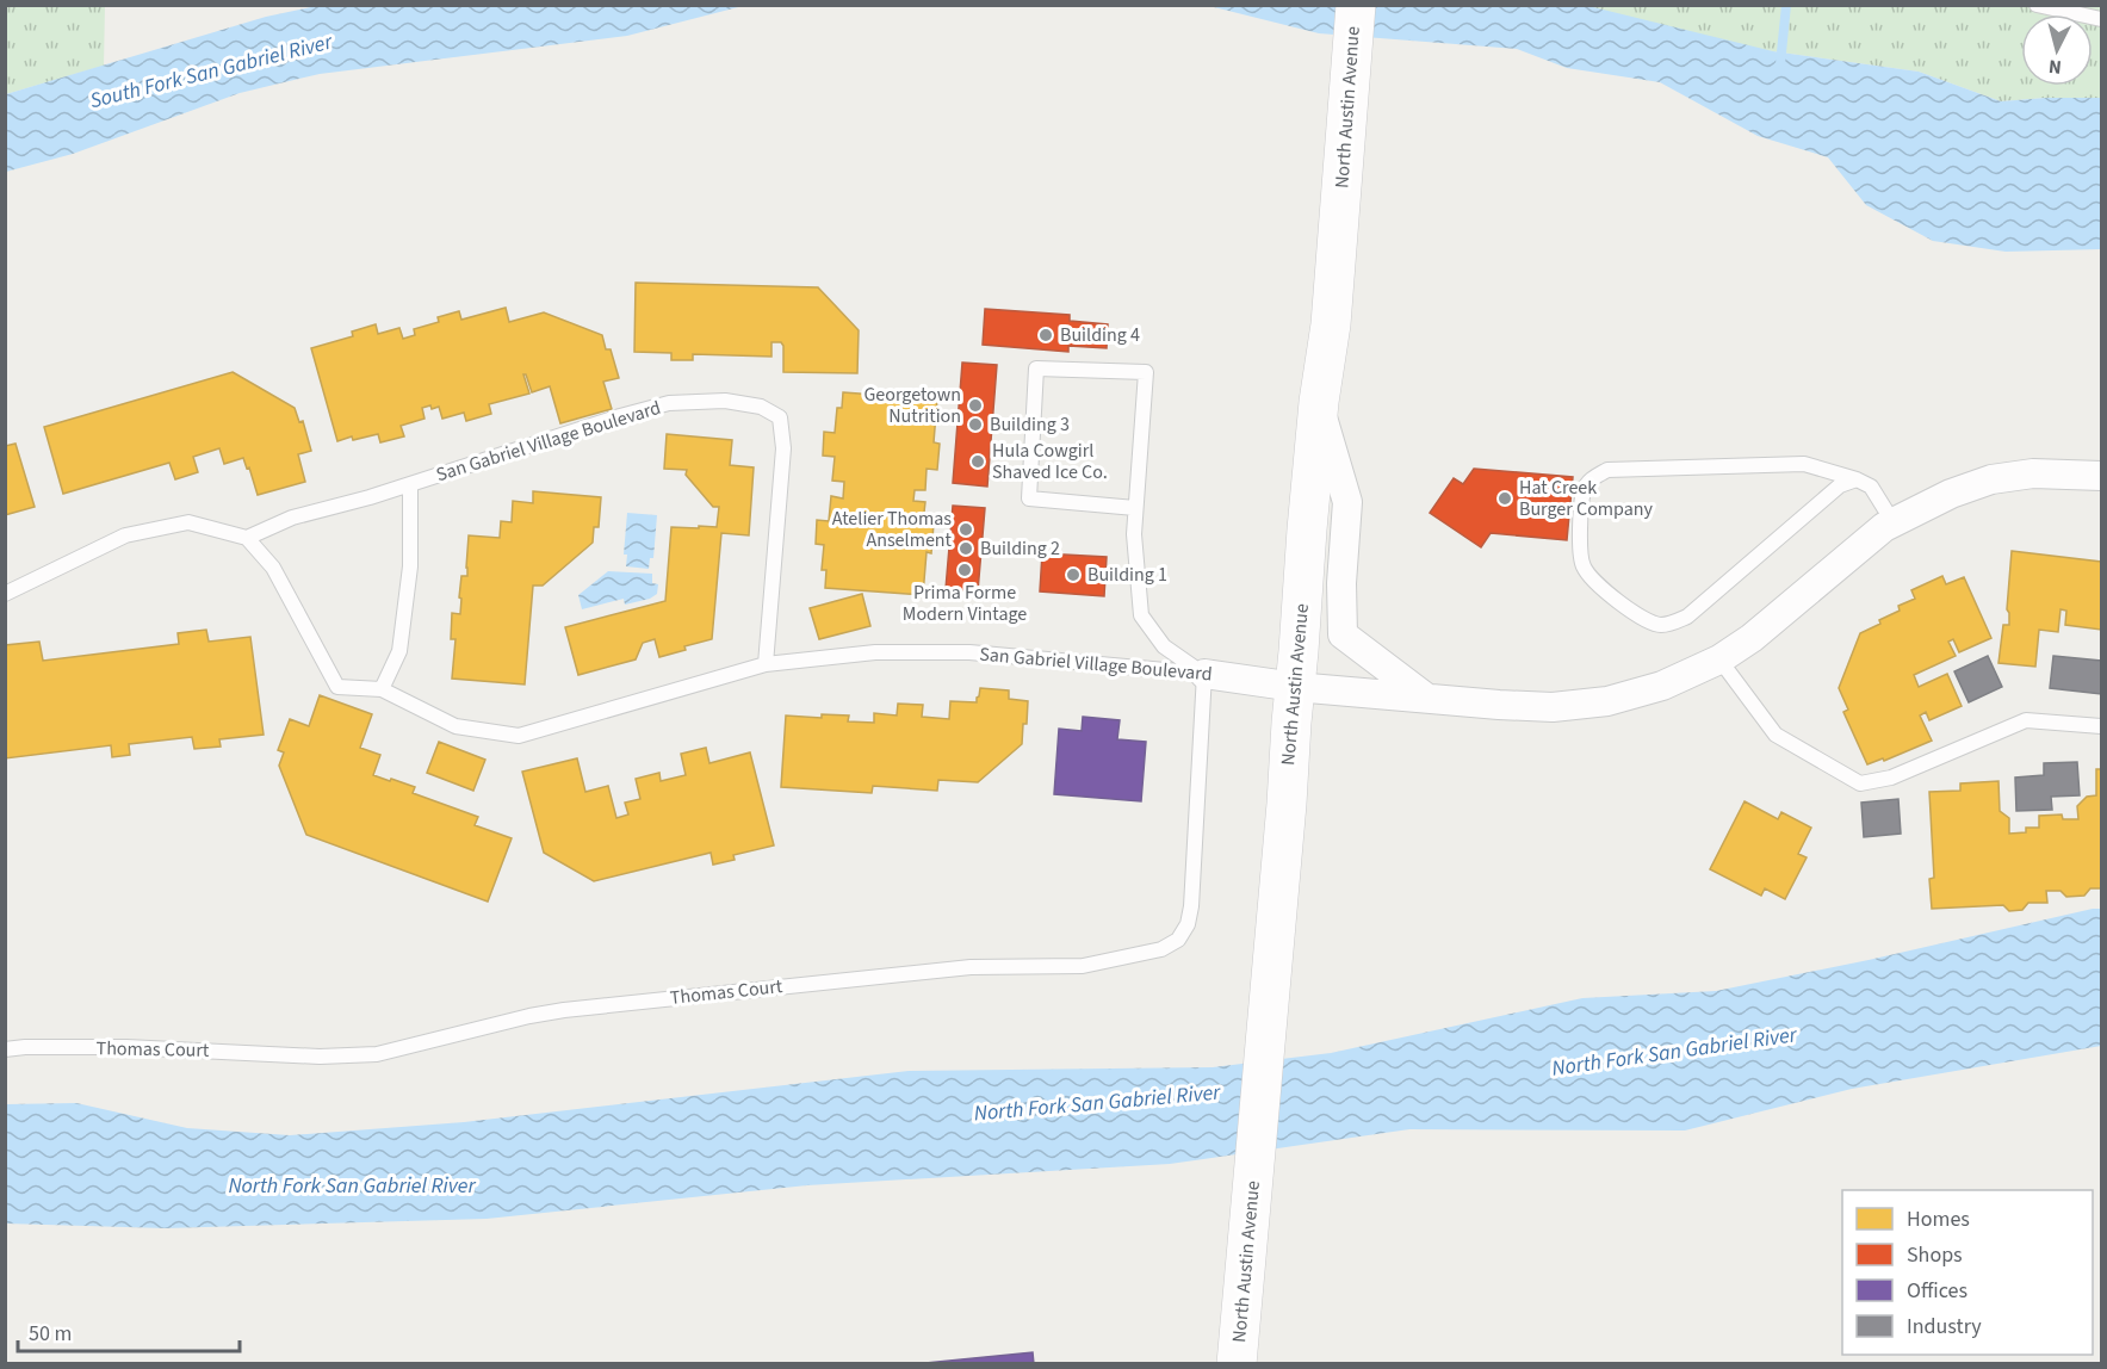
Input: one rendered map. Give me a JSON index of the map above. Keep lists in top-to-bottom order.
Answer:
{
  "streets": {
    "main road": ["North Austin Avenue"],
    "street": ["San Gabriel Village Boulevard"],
    "lane": ["Thomas Court"]
  },
  "crossings": [
    ["North Austin Avenue", "San Gabriel Village Boulevard"],
    ["San Gabriel Village Boulevard", "Thomas Court"]
  ],
  "water": ["South Fork San Gabriel River", "North Fork San Gabriel River"],
  "places": [
    "Building 4",
    "Georgetown Nutrition",
    "Building 3",
    "Hula Cowgirl Shaved Ice Co.",
    "Hat Creek Burger Company",
    "Atelier Thomas Anselment",
    "Building 2",
    "Prima Forme Modern Vintage",
    "Building 1"
  ],
  "legend": [
    "Homes",
    "Shops",
    "Offices",
    "Industry"
  ],
  "scale_bar": "50 m",
  "north": "bottom"
}
